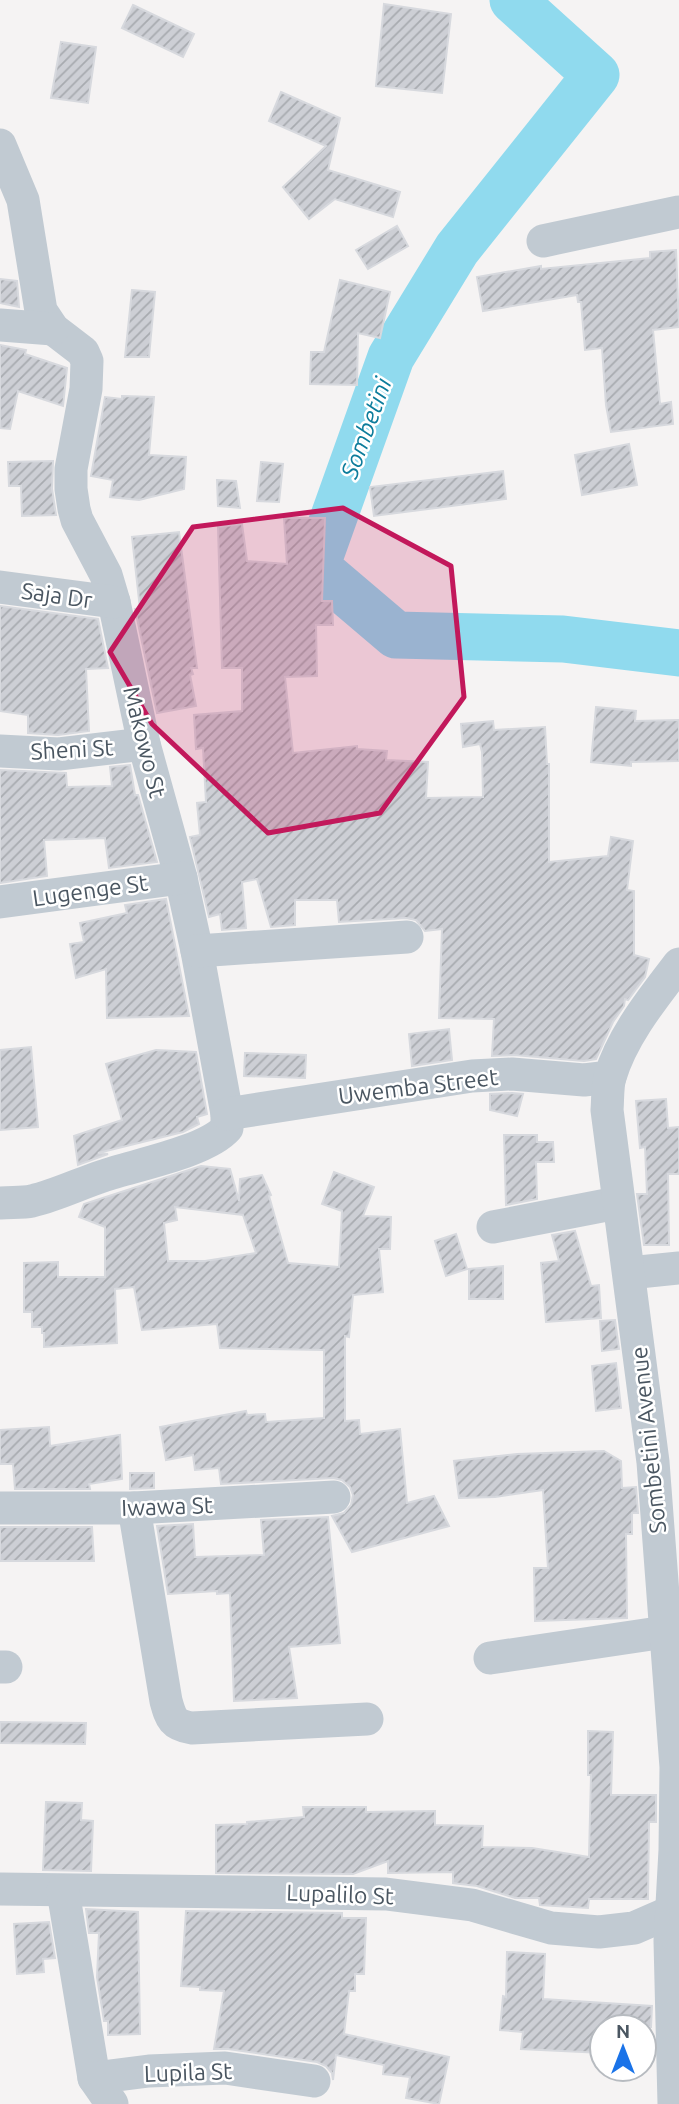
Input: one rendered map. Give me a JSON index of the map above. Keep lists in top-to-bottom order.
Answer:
{
  "streets": {
    "street": [
      "Saja Dr",
      "Makowo St",
      "Sheni St",
      "Lugenge St",
      "Uwemba Street",
      "Sombetini Avenue",
      "Iwawa St",
      "Lupalilo St",
      "Lupila St"
    ]
  },
  "crossings": [
    ["Saja Dr", "Makowo St"],
    ["Makowo St", "Sheni St"],
    ["Makowo St", "Lugenge St"],
    ["Makowo St", "Uwemba Street"],
    ["Uwemba Street", "Sombetini Avenue"],
    ["Sombetini Avenue", "Lupalilo St"]
  ],
  "water": ["Sombetini"],
  "north": "top"
}
